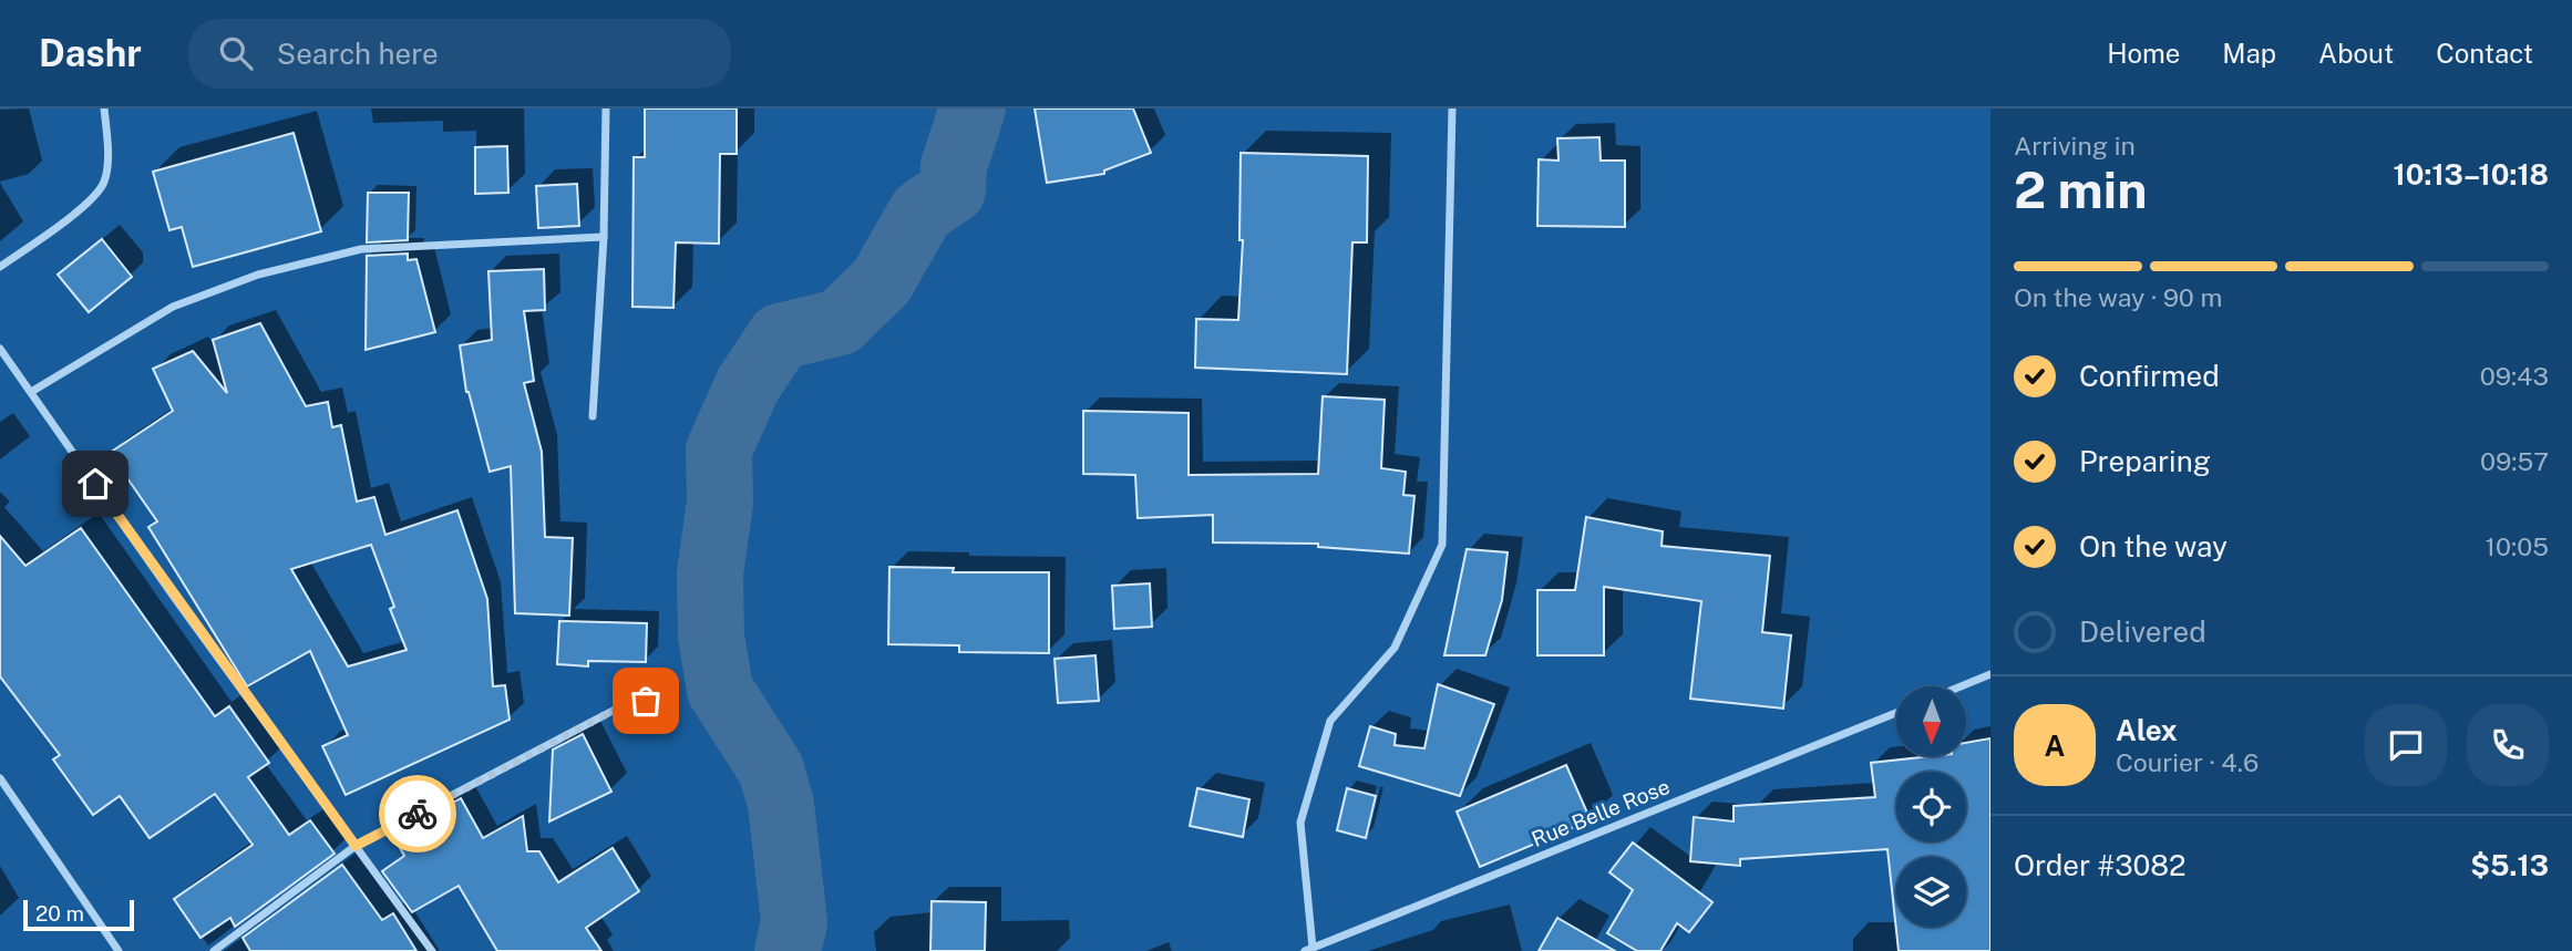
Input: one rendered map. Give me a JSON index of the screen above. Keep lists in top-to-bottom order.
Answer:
{
  "streets": {
    "street": ["Rue Belle Rose"]
  },
  "scale_bar": "20 m",
  "north": "bottom",
  "page": {
    "header": "Dashr",
    "search": "Search here",
    "nav": [
      "Home",
      "Map",
      "About",
      "Contact"
    ],
    "heading": ["2 min", "Arriving in", "10:13–10:18"],
    "panel": [
      "Alex",
      "Courier · 4.6",
      "Order #3082",
      "$5.13"
    ],
    "bar": "On the way · 90 m",
    "list": [
      ["Confirmed", "09:43"],
      ["Preparing", "09:57"],
      ["On the way", "10:05"],
      "Delivered"
    ],
    "round": "A",
    "scale": "20 m"
  }
}
